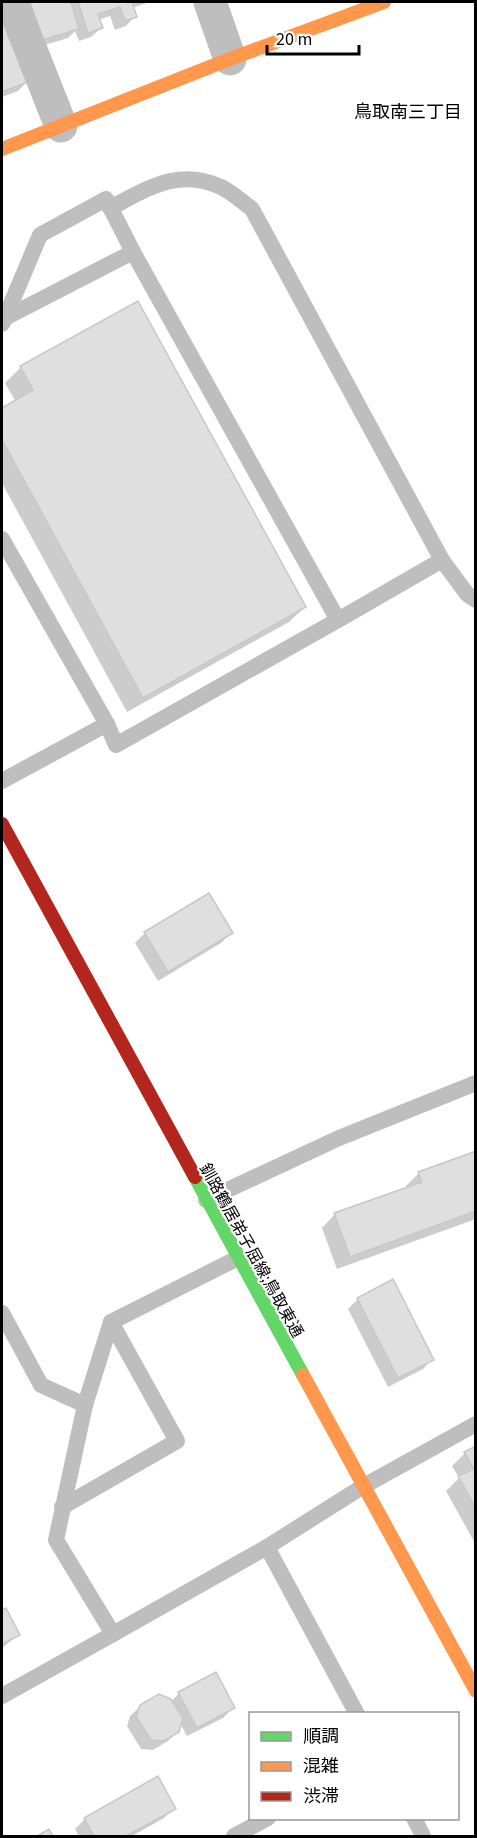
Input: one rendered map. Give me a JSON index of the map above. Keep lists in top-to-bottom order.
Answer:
{
  "streets": {
    "main road": ["釧路鶴居弟子屈線;鳥取東通"]
  },
  "districts": ["鳥取南三丁目"],
  "legend": ["順調", "混雑", "渋滞"],
  "scale_bar": "20 m"
}
